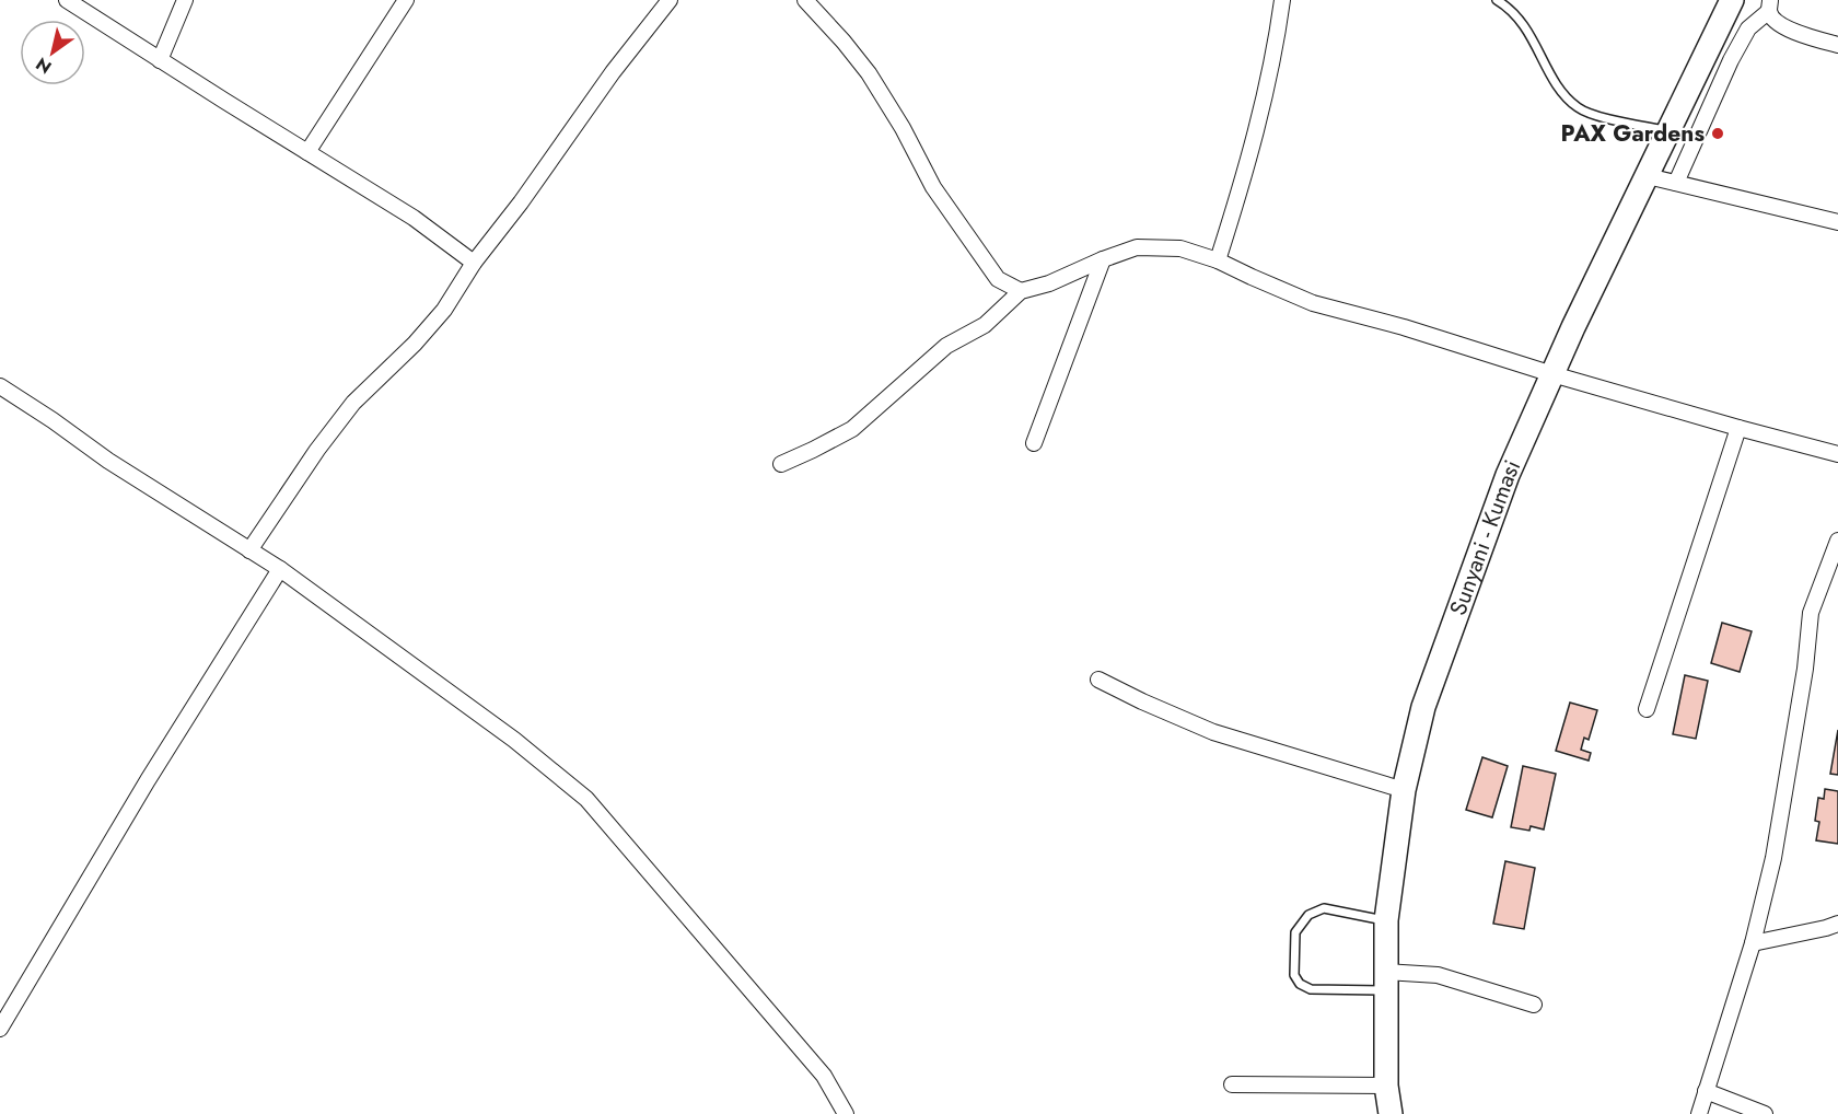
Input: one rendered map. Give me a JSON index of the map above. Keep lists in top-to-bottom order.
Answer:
{
  "streets": {
    "main road": ["Sunyani - Kumasi"]
  },
  "places": ["PAX Gardens"],
  "north": "bottom left"
}
